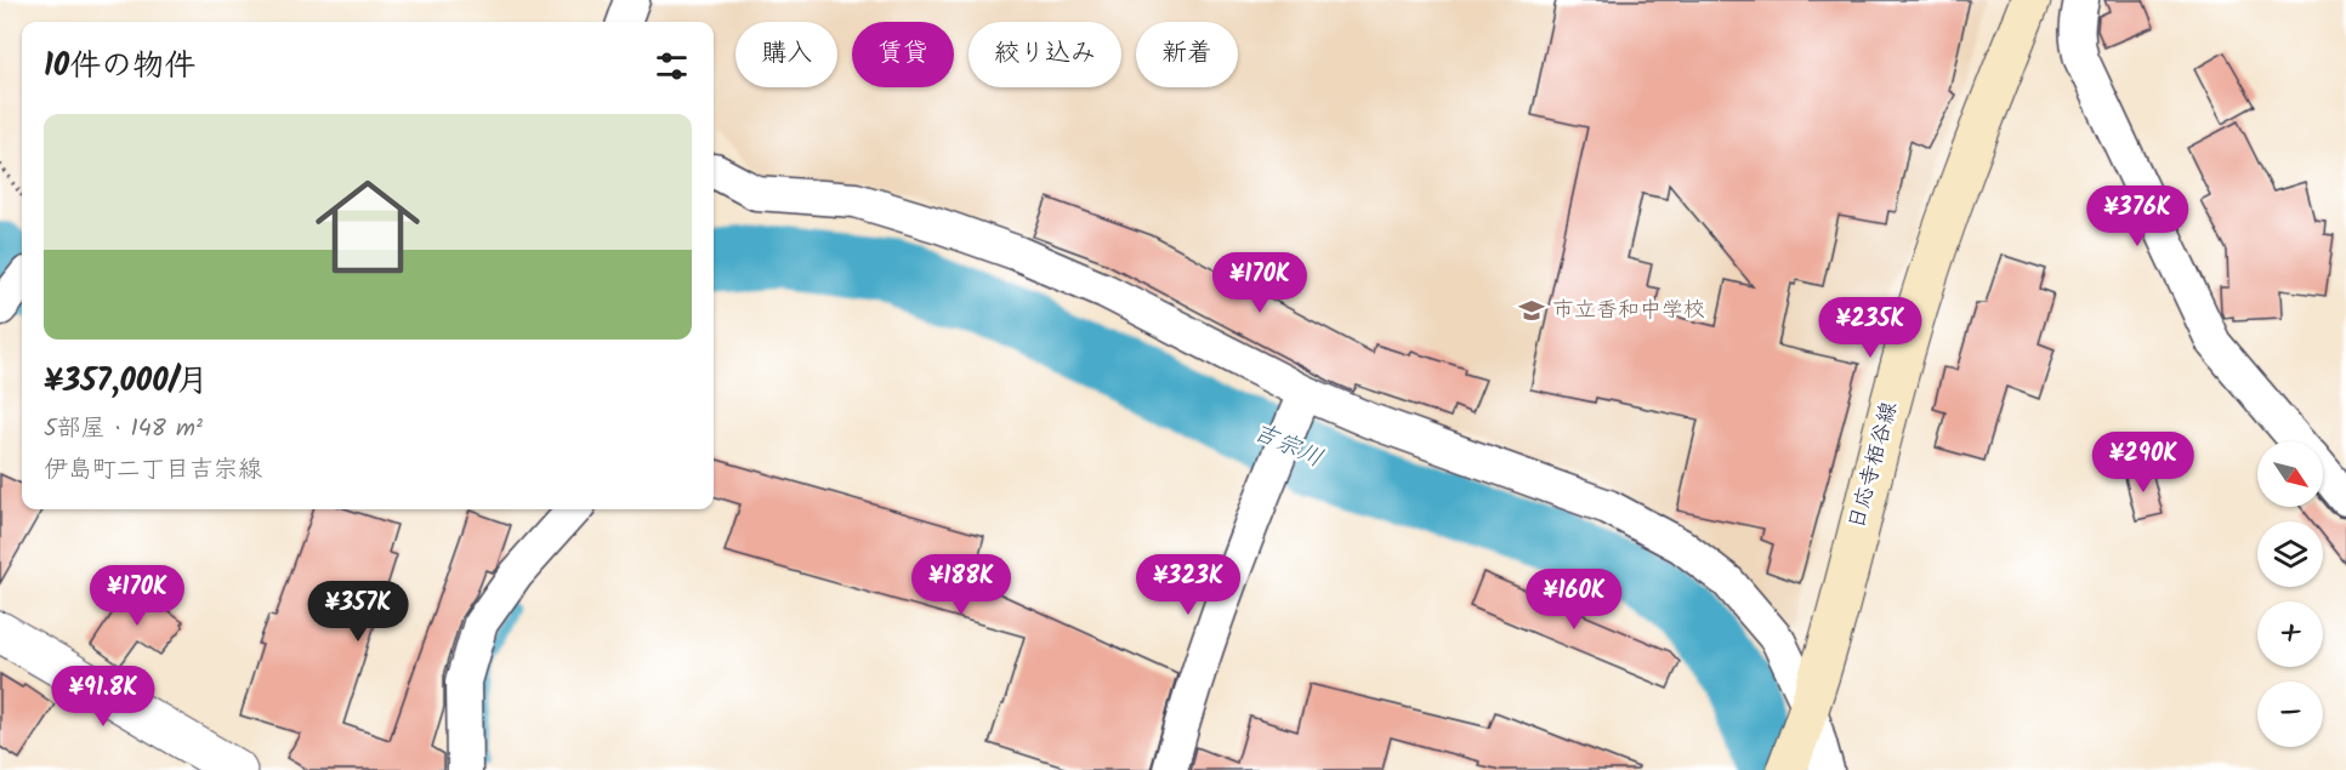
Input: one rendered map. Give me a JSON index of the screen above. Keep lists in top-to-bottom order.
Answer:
{
  "streets": {
    "main road": ["日応寺栢谷線"]
  },
  "water": ["吉宗川"],
  "places": {
    "school or university": ["市立香和中学校"]
  },
  "north": "bottom right",
  "page": {
    "chip": [
      "購入",
      "賃貸",
      "絞り込み",
      "新着"
    ],
    "heading": "10件の物件",
    "list": [
      {
        "name": "¥357,000/月",
        "note": "5部屋 · 148 m² · 伊島町二丁目吉宗線"
      }
    ],
    "price": [
      "¥376K",
      "¥170K",
      "¥235K",
      "¥290K",
      "¥188K",
      "¥323K",
      "¥170K",
      "¥160K",
      "¥357K",
      "¥91.8K"
    ],
    "map_buttons": ["+", "−"]
  }
}
